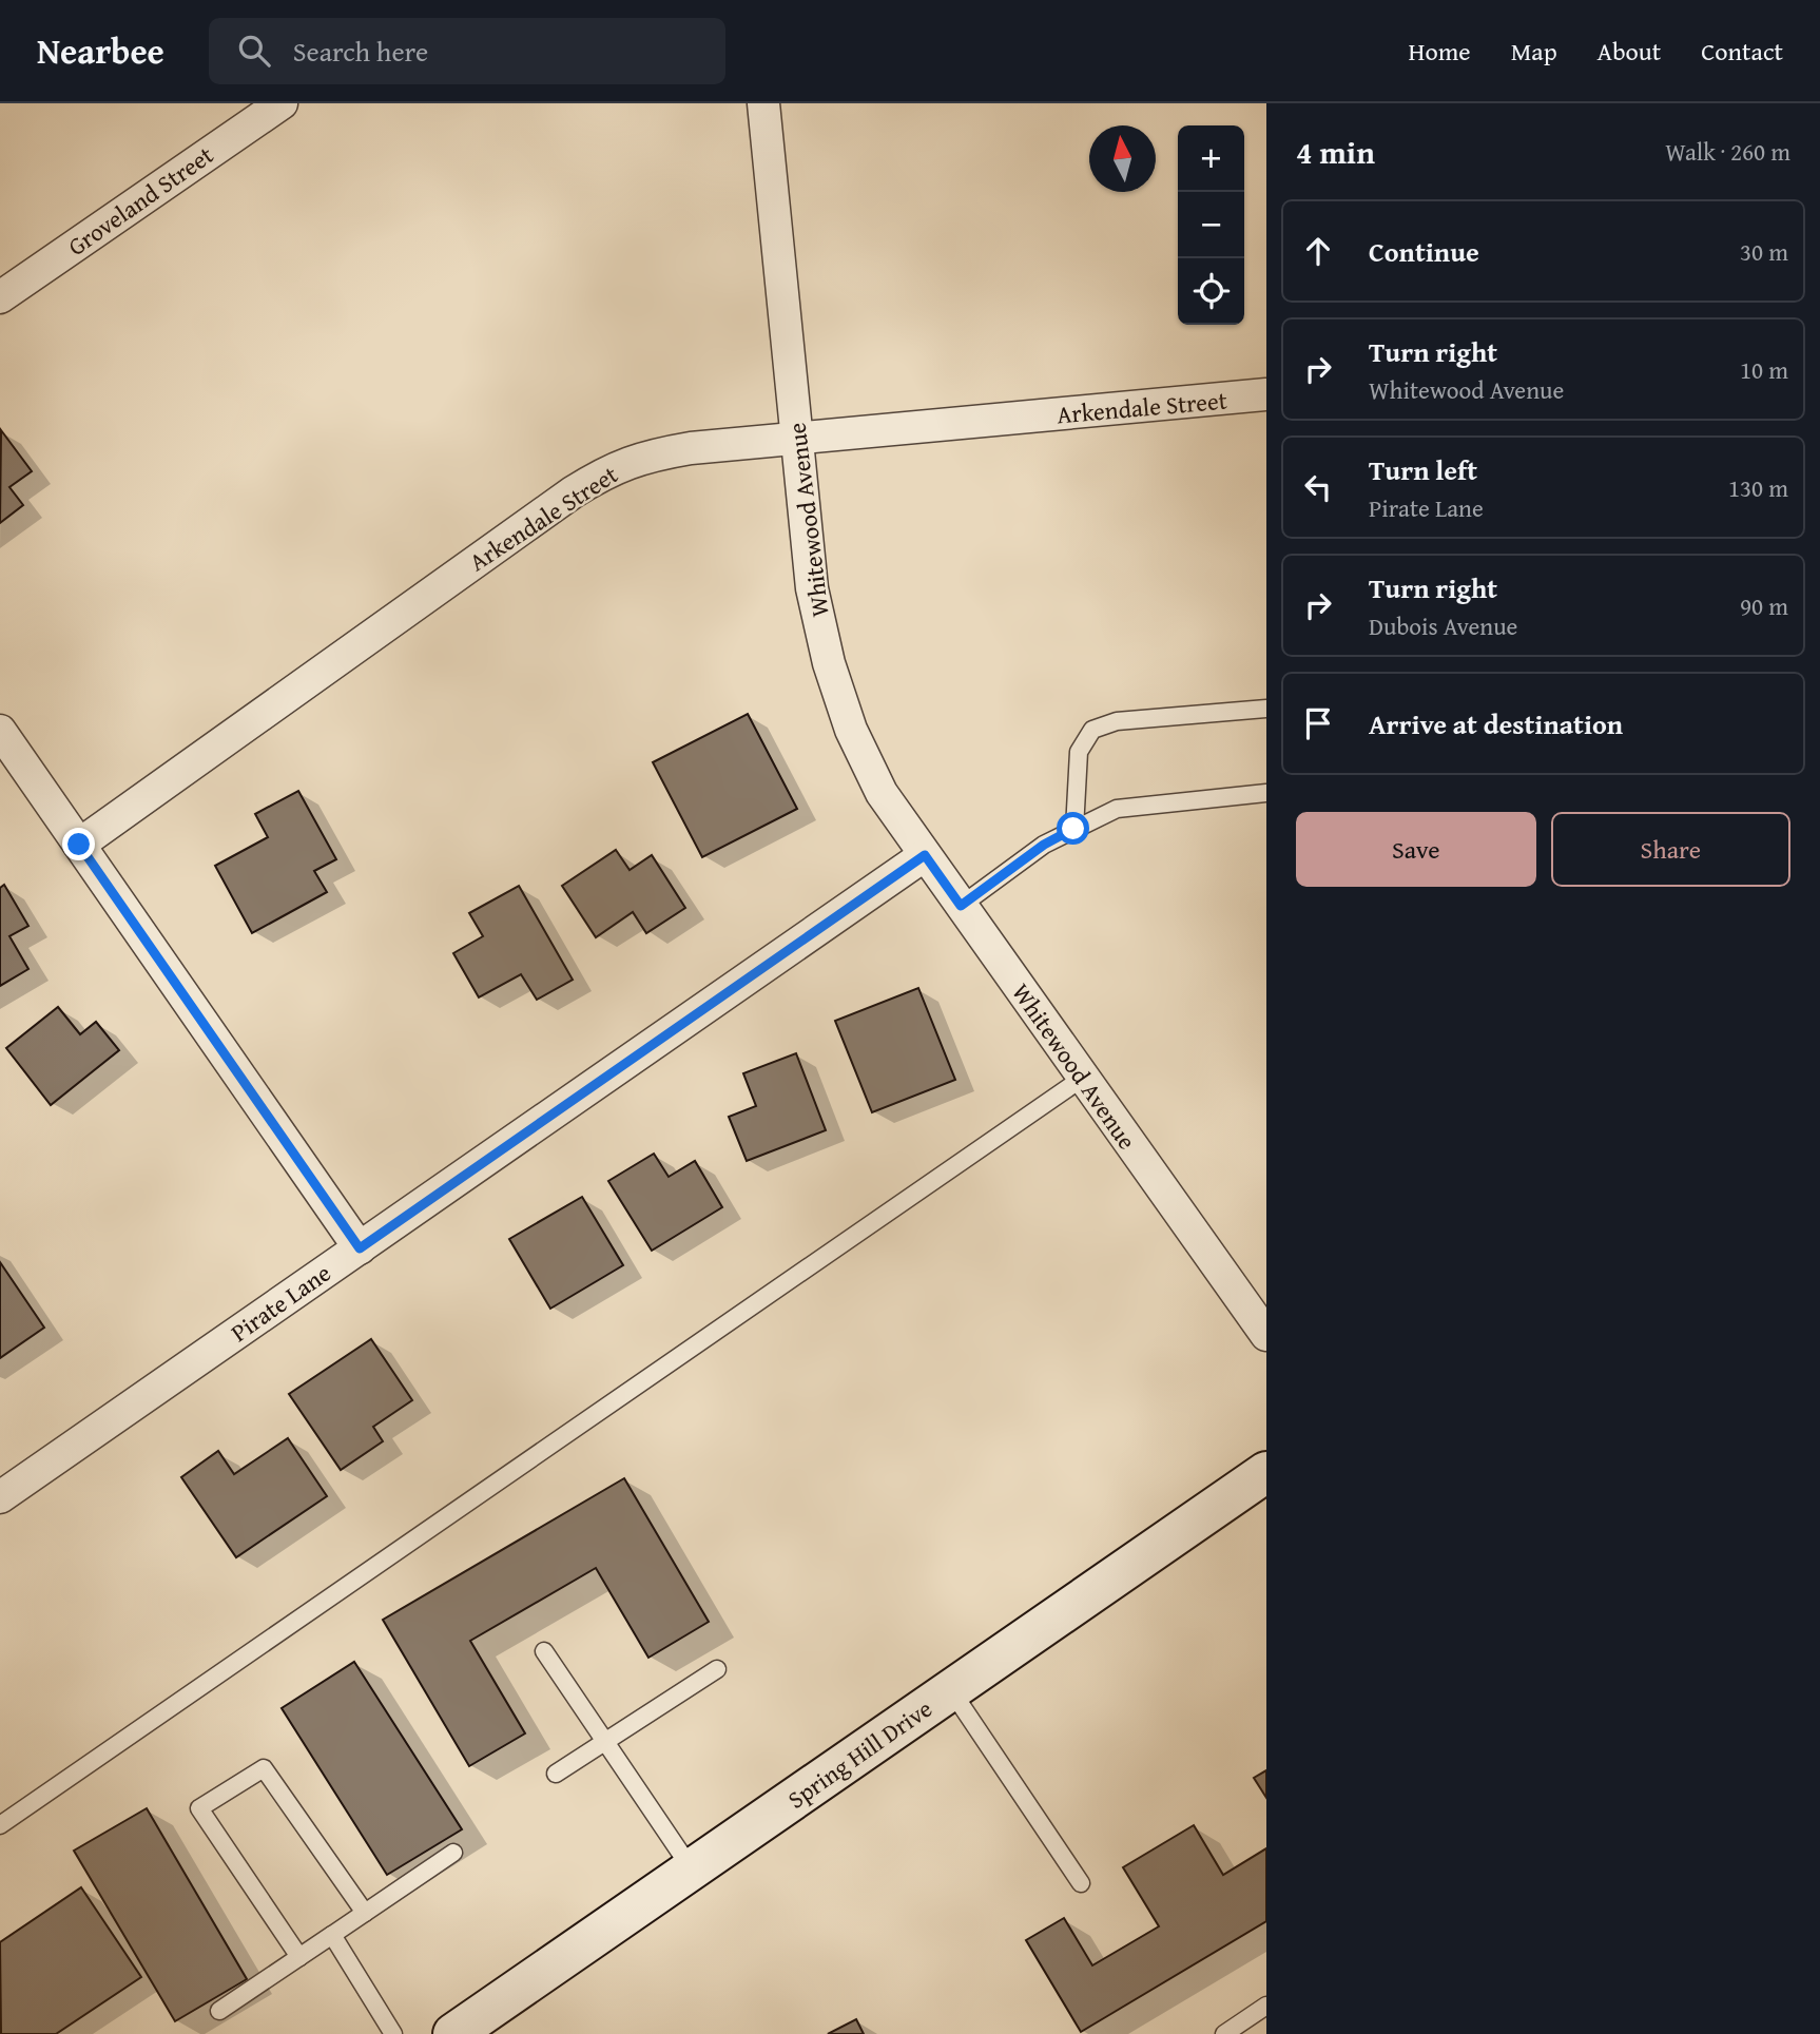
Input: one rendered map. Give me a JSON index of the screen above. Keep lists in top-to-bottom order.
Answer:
{
  "streets": {
    "main road": ["Spring Hill Drive"],
    "street": [
      "Groveland Street",
      "Arkendale Street",
      "Whitewood Avenue",
      "Pirate Lane"
    ]
  },
  "crossings": [
    ["Arkendale Street", "Whitewood Avenue"],
    ["Whitewood Avenue", "Pirate Lane"]
  ],
  "north": "top",
  "page": {
    "header": "Nearbee",
    "search": "Search here",
    "nav": [
      "Home",
      "Map",
      "About",
      "Contact"
    ],
    "heading": ["4 min", "Walk · 260 m"],
    "map_buttons": ["+", "−"],
    "list": [
      ["Continue", "30 m"],
      ["Turn right", "Whitewood Avenue", "10 m"],
      ["Turn left", "Pirate Lane", "130 m"],
      ["Turn right", "Dubois Avenue", "90 m"],
      "Arrive at destination"
    ],
    "buttons": ["Save", "Share"]
  }
}
